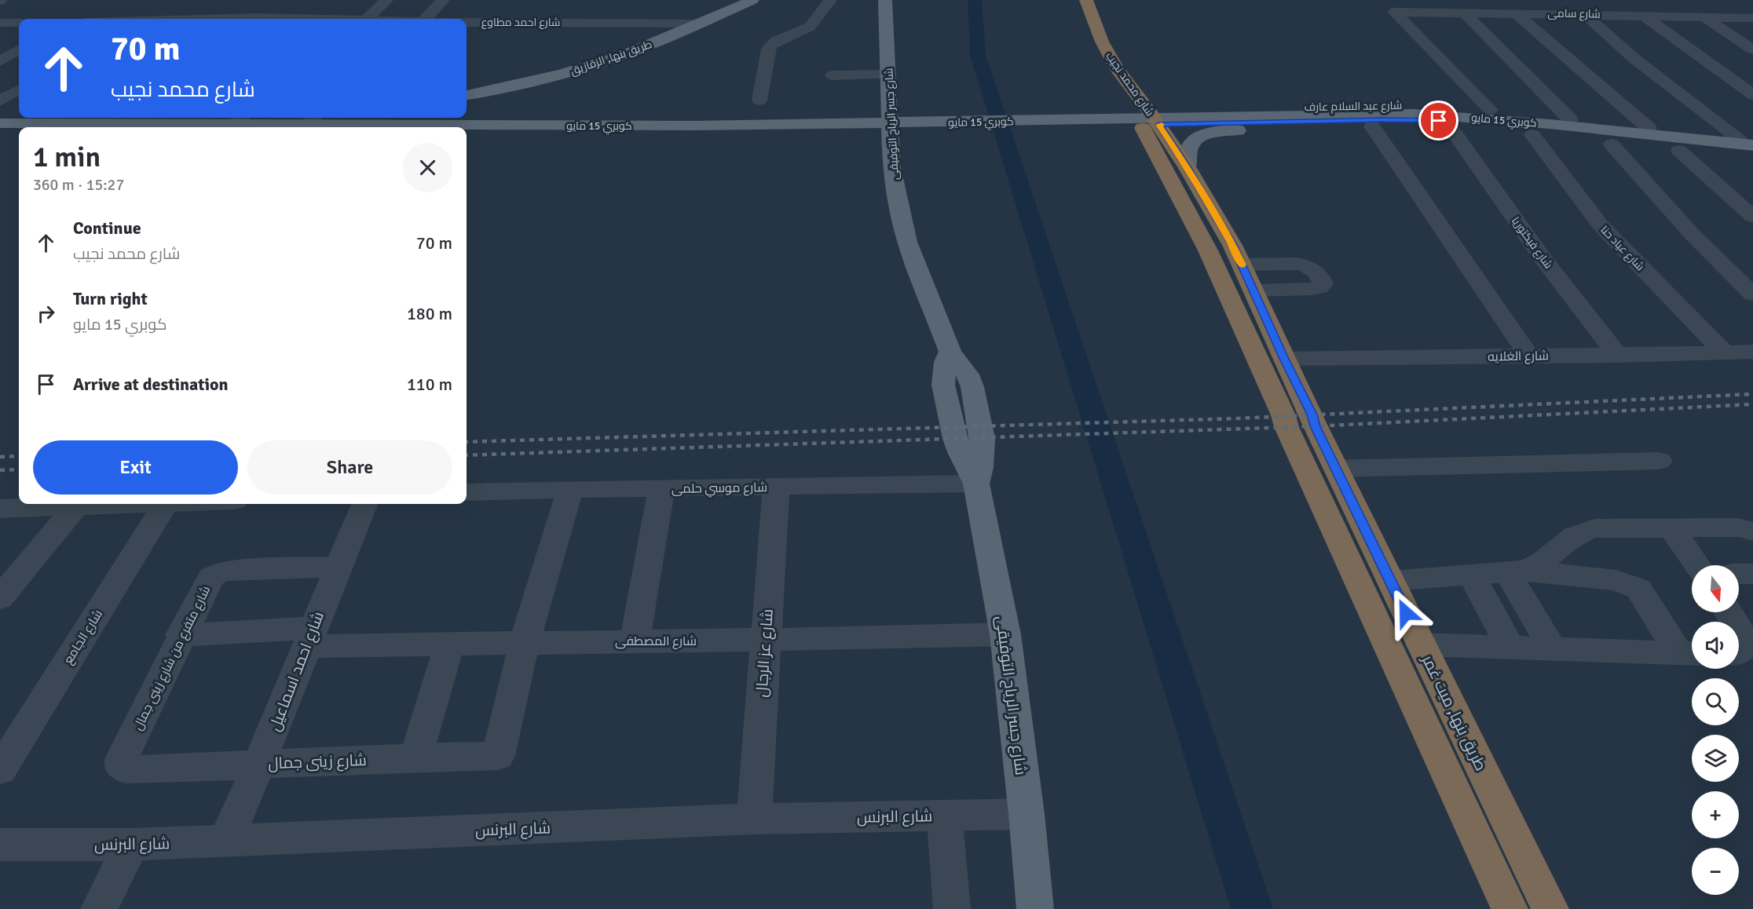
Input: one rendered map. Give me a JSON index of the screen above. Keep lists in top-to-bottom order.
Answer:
{
  "streets": {
    "highway": ["شارع محمد نجيب", "طريق بنها, ميت غمر"],
    "main road": [
      "طريق بنها, الزقازيق",
      "شارع عبد السلام عارف",
      "كوبري 15 مايو",
      "شارع جسر الرياح التوفيقى"
    ],
    "street": [
      "شارع سامى",
      "شارع احمد مطاوع",
      "شارع فيكتوريا",
      "شارع عياد حنا",
      "شارع الغلايه",
      "شارع موسي حلمى",
      "شارع الجامع",
      "شارع المصطفى",
      "شارع عز الرجال",
      "شارع متفرع من شارع زينى جمال",
      "شارع احمد اسماعيل",
      "شارع زينى جمال",
      "شارع البرنس"
    ]
  },
  "crossings": [
    ["شارع سامى", "شارع عبد السلام عارف"],
    ["شارع احمد مطاوع", "طريق بنها, الزقازيق"],
    ["شارع محمد نجيب", "شارع عبد السلام عارف"],
    ["شارع محمد نجيب", "شارع الغلايه"],
    ["شارع محمد نجيب", "طريق بنها, ميت غمر"],
    ["شارع عبد السلام عارف", "كوبري 15 مايو"],
    ["شارع عبد السلام عارف", "شارع فيكتوريا"],
    ["شارع عبد السلام عارف", "شارع عياد حنا"],
    ["شارع جسر الرياح التوفيقى", "شارع موسي حلمى"],
    ["شارع جسر الرياح التوفيقى", "شارع المصطفى"],
    ["شارع جسر الرياح التوفيقى", "شارع البرنس"],
    ["شارع فيكتوريا", "شارع الغلايه"],
    ["شارع عياد حنا", "شارع الغلايه"],
    ["شارع موسي حلمى", "شارع عز الرجال"],
    ["شارع المصطفى", "شارع عز الرجال"],
    ["شارع المصطفى", "شارع متفرع من شارع زينى جمال"],
    ["شارع المصطفى", "شارع احمد اسماعيل"],
    ["شارع المصطفى", "شارع زينى جمال"],
    ["شارع عز الرجال", "شارع البرنس"],
    ["شارع متفرع من شارع زينى جمال", "شارع احمد اسماعيل"],
    ["شارع متفرع من شارع زينى جمال", "شارع زينى جمال"],
    ["شارع احمد اسماعيل", "شارع زينى جمال"],
    ["شارع احمد اسماعيل", "شارع البرنس"]
  ],
  "north": "bottom",
  "page": {
    "turn": ["70 m", "شارع محمد نجيب"],
    "heading": ["1 min", "360 m · 15:27"],
    "list": [
      {
        "name": "Continue",
        "note": "شارع محمد نجيب",
        "value": "70 m"
      },
      {
        "name": "Turn right",
        "note": "كوبري 15 مايو",
        "value": "180 m"
      },
      {
        "name": "Arrive at destination",
        "value": "110 m"
      }
    ],
    "buttons": ["Exit", "Share"],
    "map_buttons": ["+", "−"]
  }
}
